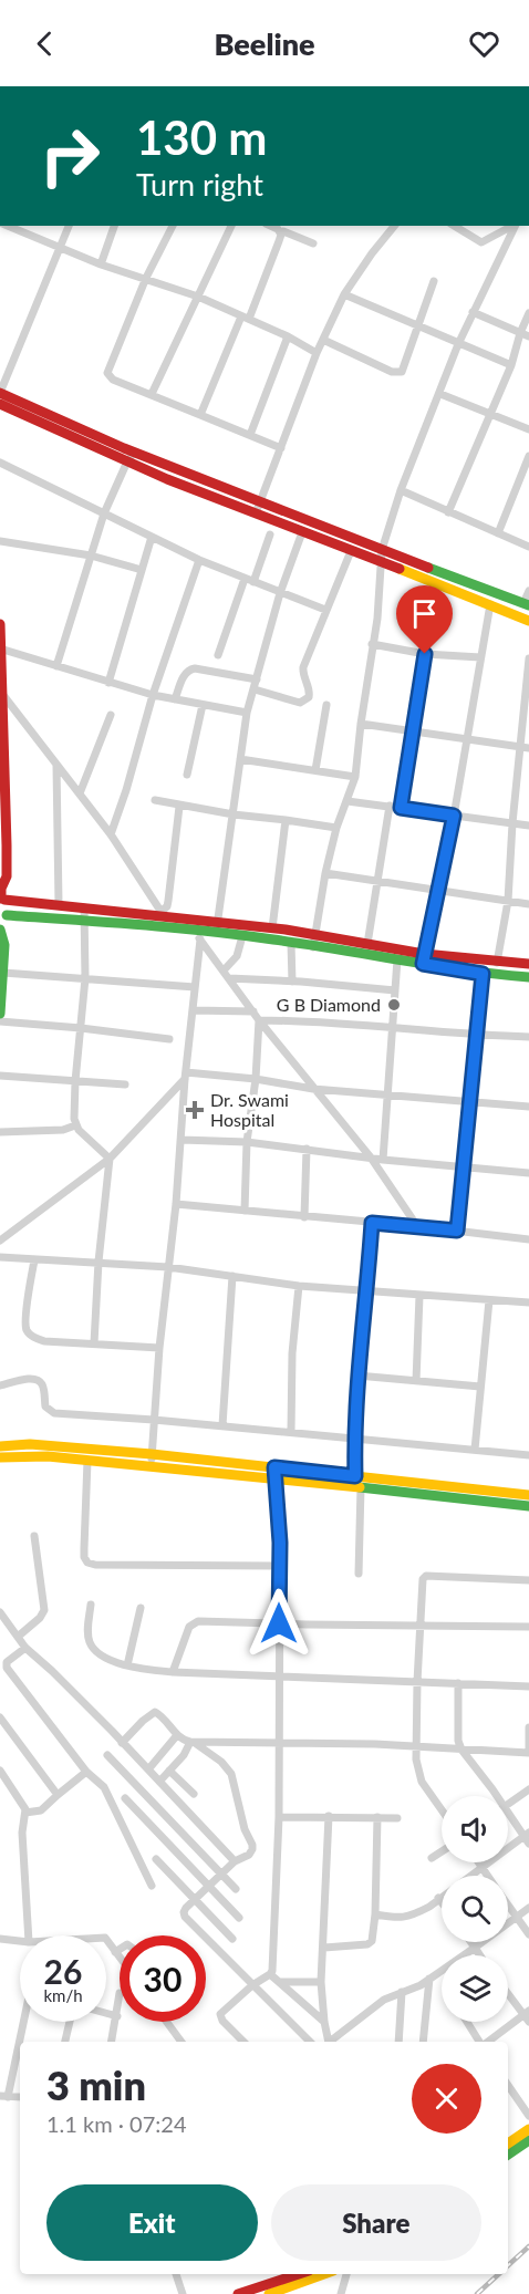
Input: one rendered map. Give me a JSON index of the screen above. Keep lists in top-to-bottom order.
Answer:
{
  "places": {
    "other": ["G B Diamond"],
    "health": ["Dr. Swami Hospital"]
  },
  "page": {
    "header": "Beeline",
    "turn": ["130 m", "Turn right"],
    "speed": "26 km/h",
    "limit": "30",
    "heading": ["3 min", "1.1 km · 07:24"],
    "buttons": ["Exit", "Share"]
  }
}
